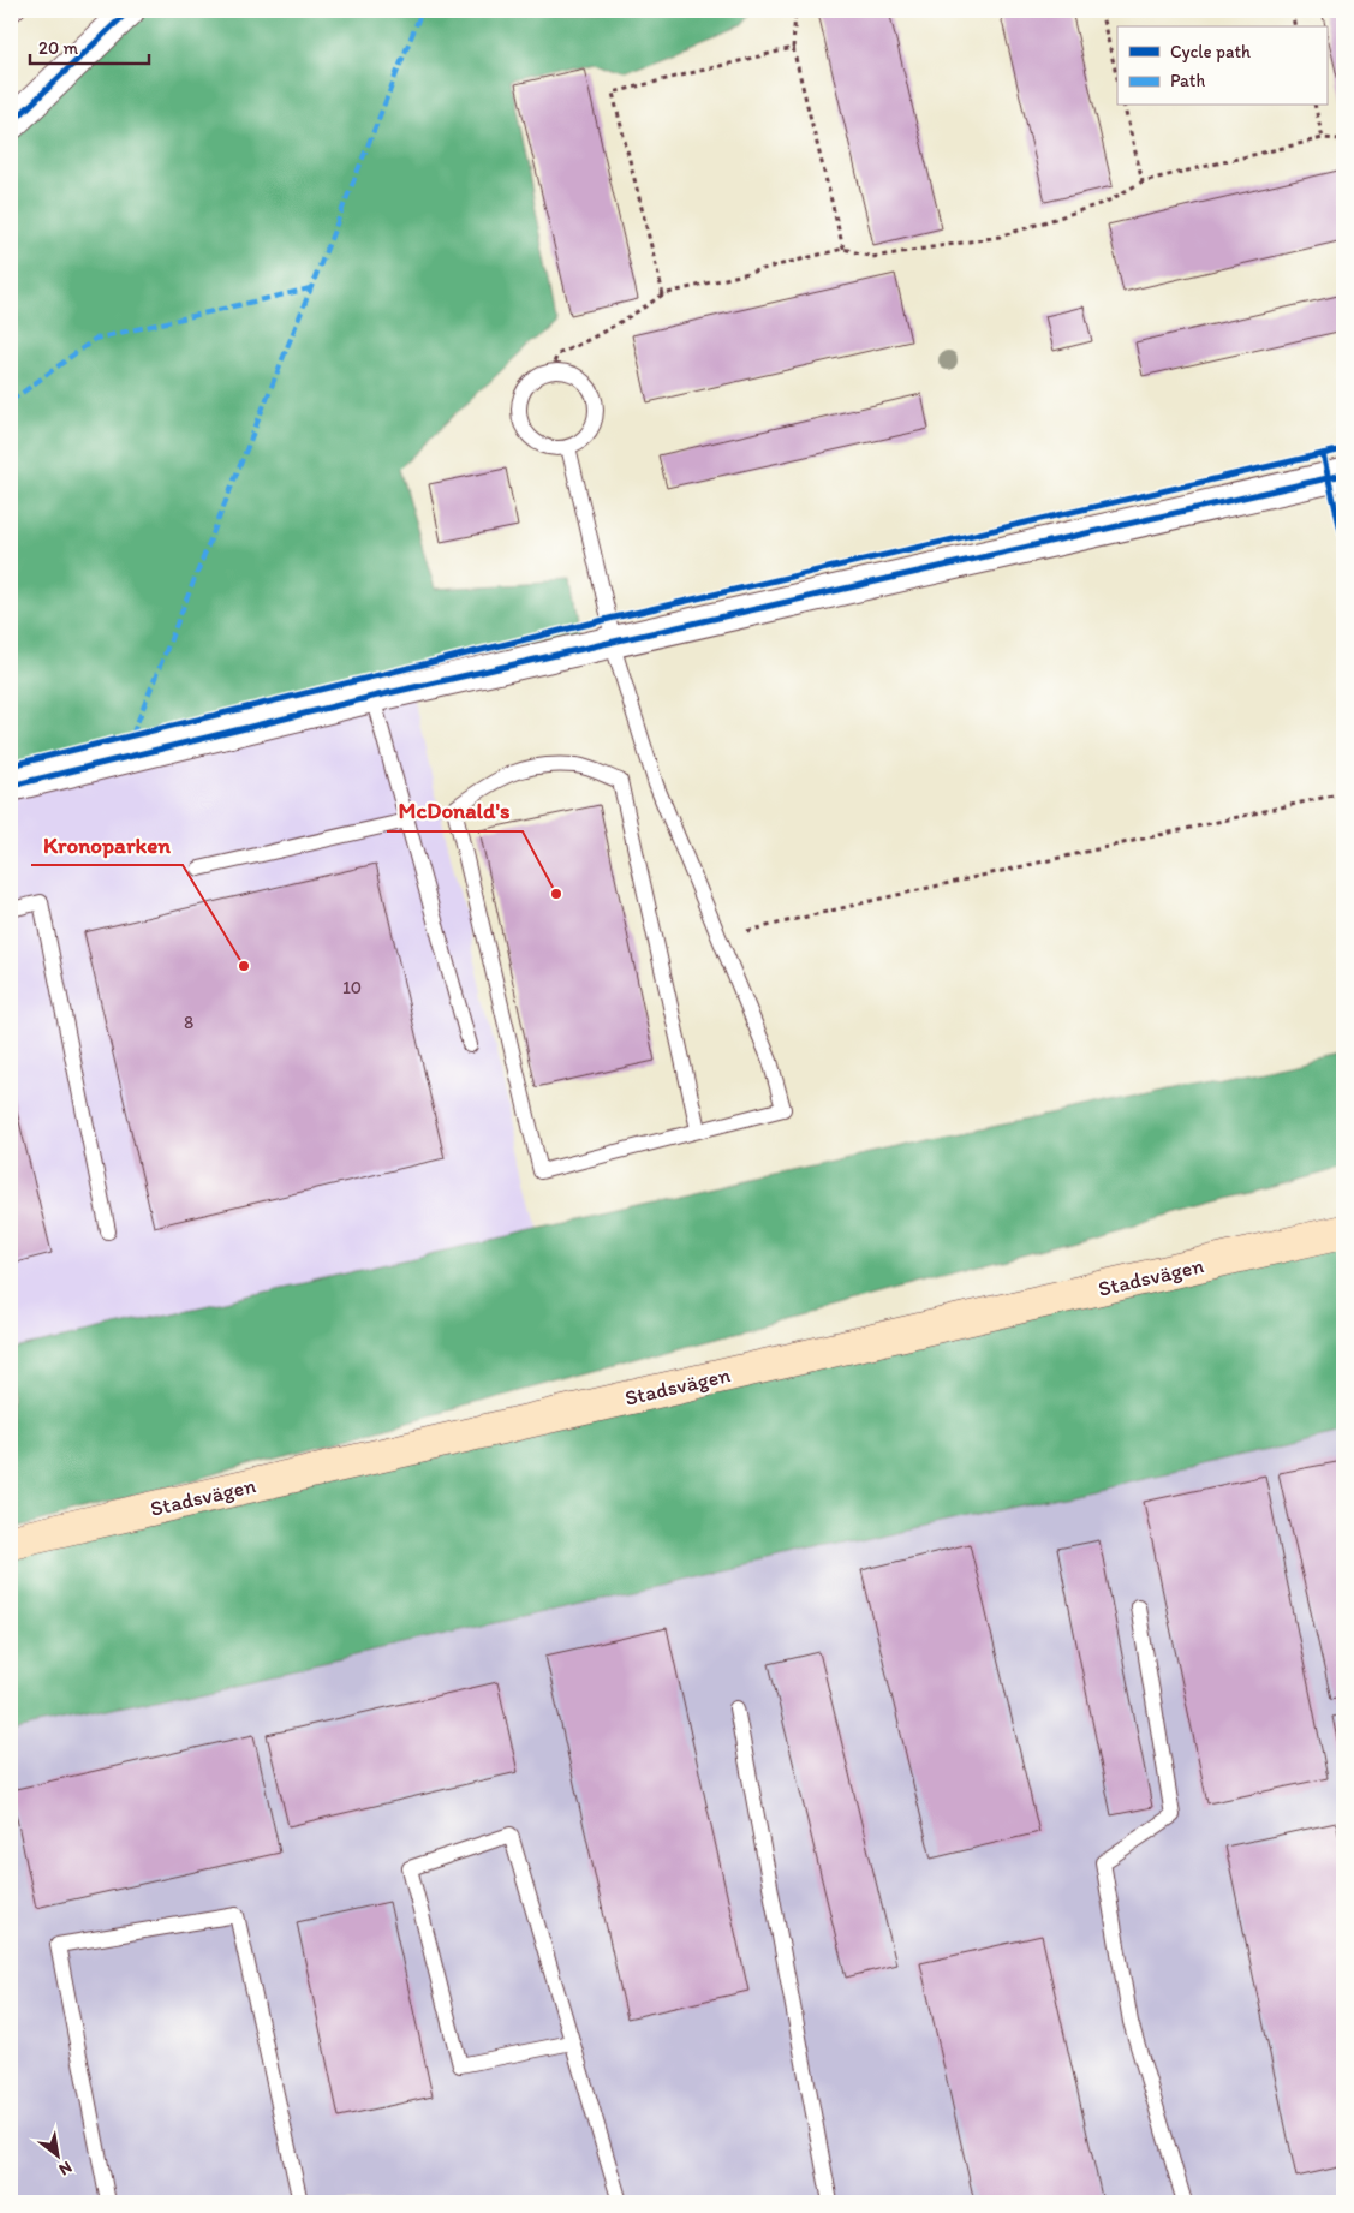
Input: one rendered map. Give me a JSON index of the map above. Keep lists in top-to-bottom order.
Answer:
{
  "streets": {
    "main road": ["Stadsvägen"]
  },
  "places": ["McDonald's", "Kronoparken"],
  "house_numbers": ["10", "8"],
  "legend": ["Cycle path", "Path"],
  "scale_bar": "20 m",
  "north": "bottom right"
}
